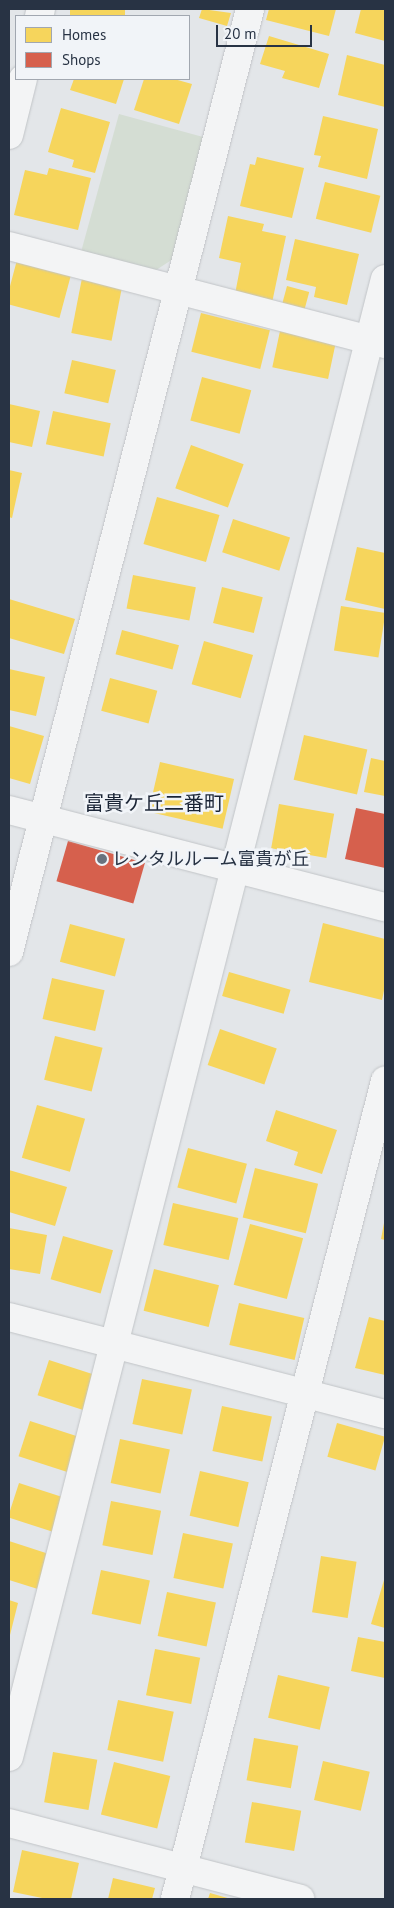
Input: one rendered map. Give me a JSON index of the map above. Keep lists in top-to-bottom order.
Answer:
{
  "districts": ["富貴ケ丘二番町"],
  "places": ["レンタルルーム富貴が丘"],
  "legend": ["Homes", "Shops"],
  "scale_bar": "20 m"
}
